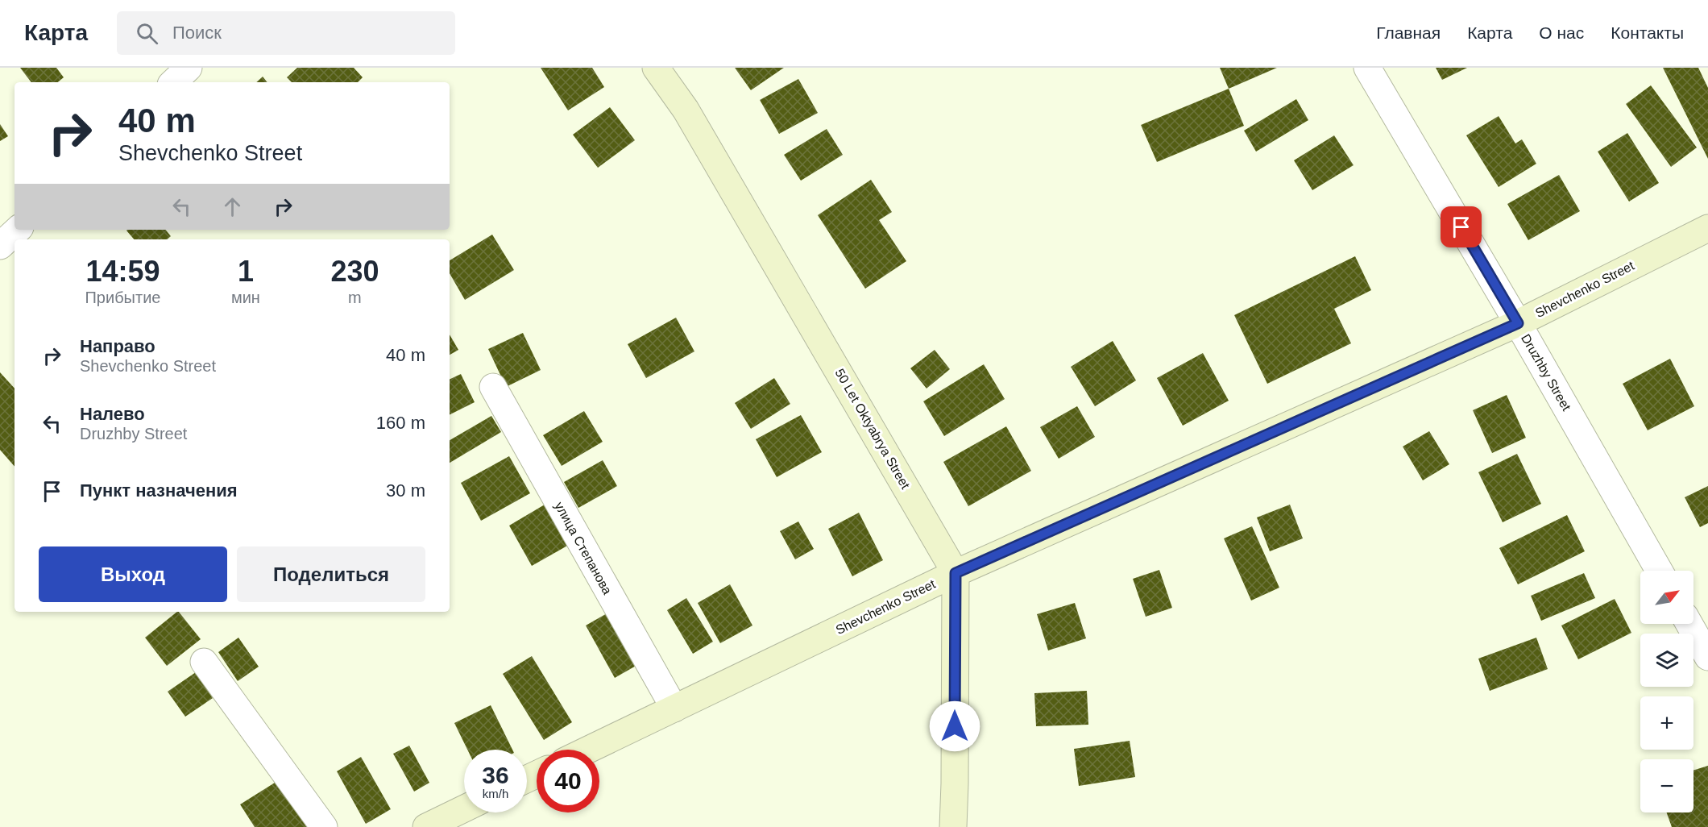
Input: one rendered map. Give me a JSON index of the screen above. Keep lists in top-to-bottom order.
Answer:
{
  "streets": {
    "main road": ["Shevchenko Street", "50 Let Oktyabrya Street"],
    "street": ["Druzhby Street", "улица Степанова"]
  },
  "crossings": [
    ["Shevchenko Street", "Druzhby Street"],
    ["Shevchenko Street", "50 Let Oktyabrya Street"],
    ["Shevchenko Street", "улица Степанова"]
  ],
  "north": "top right",
  "page": {
    "header": "Карта",
    "search": "Поиск",
    "nav": [
      "Главная",
      "Карта",
      "О нас",
      "Контакты"
    ],
    "turn": ["40 m", "Shevchenko Street"],
    "eta": [
      "14:59",
      "Прибытие",
      "1",
      "мин",
      "230",
      "m"
    ],
    "list": [
      {
        "name": "Направо",
        "note": "Shevchenko Street",
        "value": "40 m"
      },
      {
        "name": "Налево",
        "note": "Druzhby Street",
        "value": "160 m"
      },
      {
        "name": "Пункт назначения",
        "value": "30 m"
      }
    ],
    "buttons": ["Выход", "Поделиться"],
    "map_buttons": ["+", "−"],
    "speed": "36 km/h",
    "limit": "40"
  }
}
